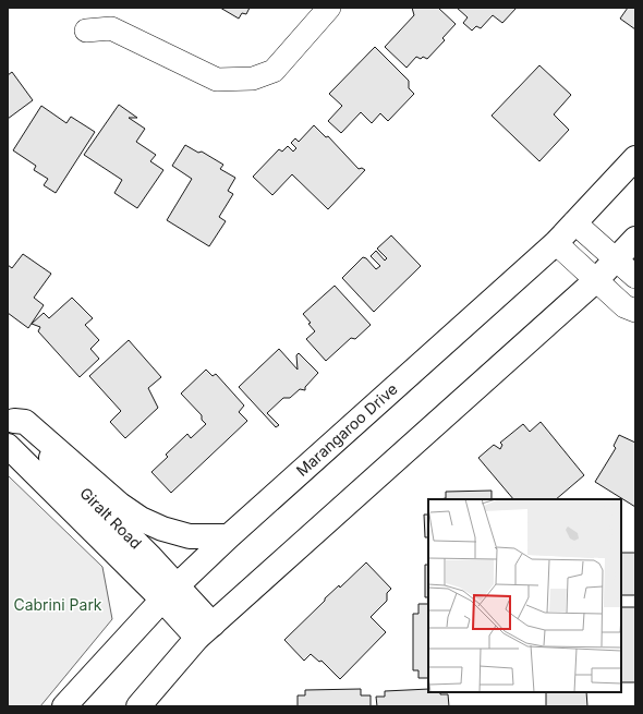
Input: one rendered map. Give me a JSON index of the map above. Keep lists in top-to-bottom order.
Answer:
{
  "streets": {
    "main road": ["Marangaroo Drive", "Giralt Road"]
  },
  "crossings": [
    ["Marangaroo Drive", "Giralt Road"]
  ],
  "parks": ["Cabrini Park"]
}
